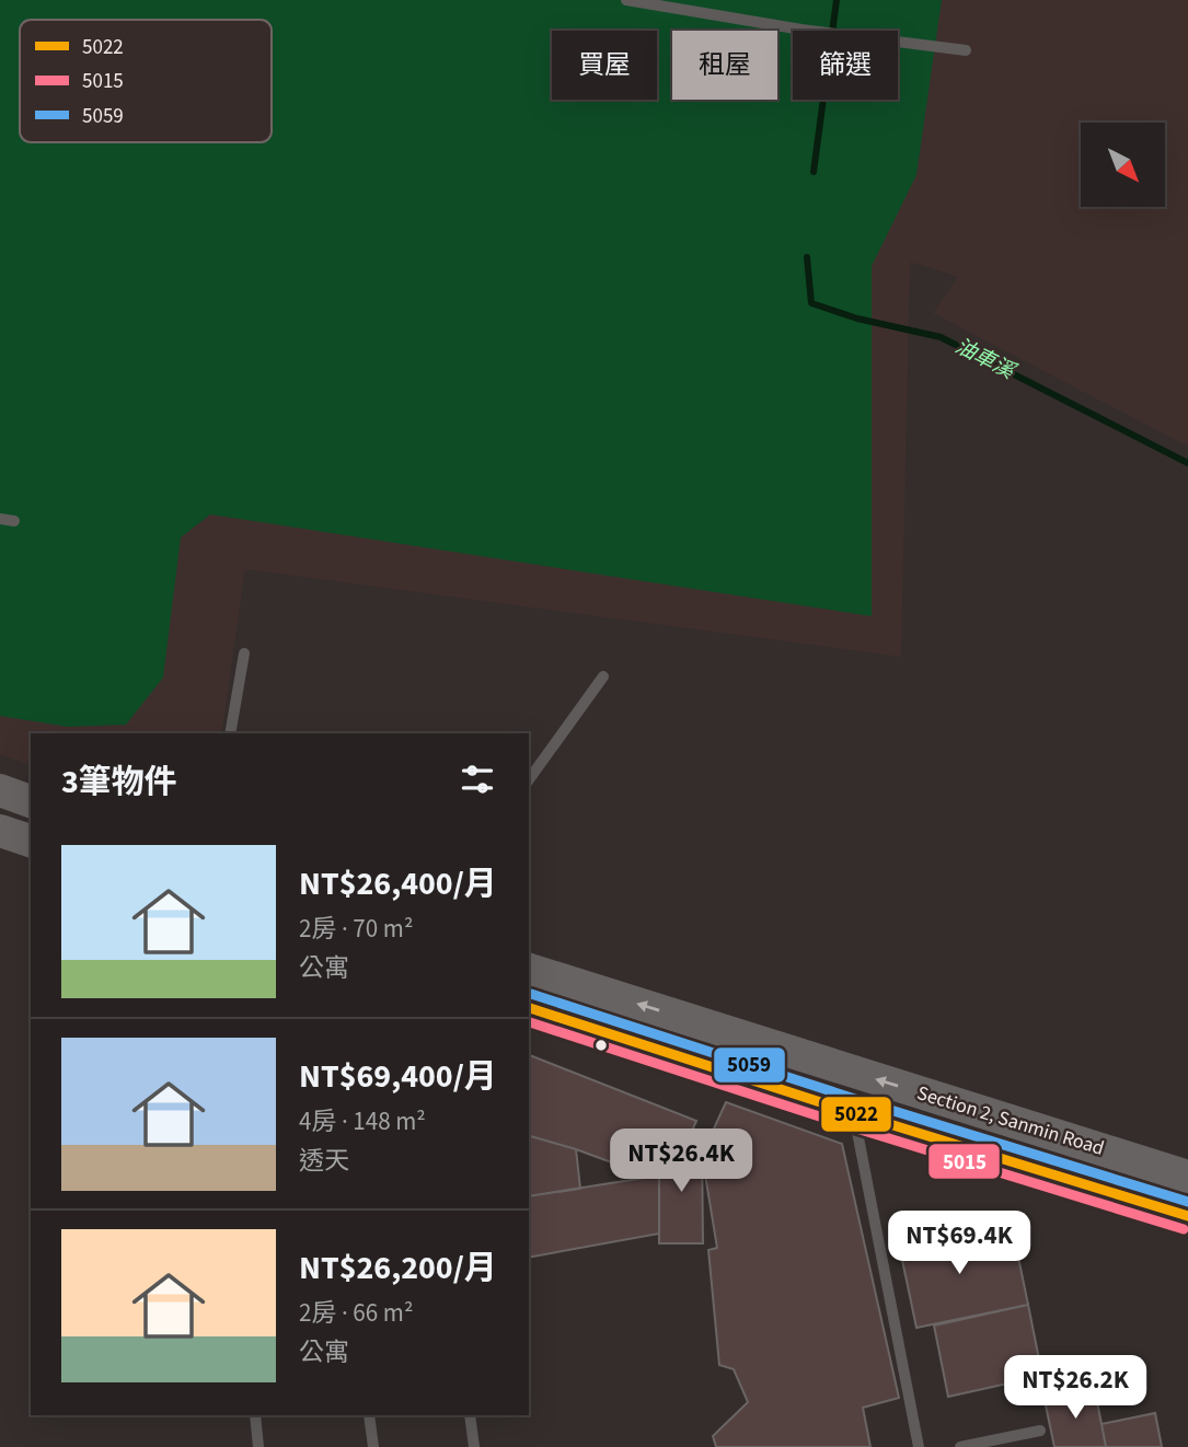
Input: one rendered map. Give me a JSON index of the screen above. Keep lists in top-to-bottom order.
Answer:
{
  "streets": {
    "main road": ["Section 2, Sanmin Road"]
  },
  "water": ["油車溪"],
  "lines": ["transit line 5059", "transit line 5022", "transit line 5015"],
  "legend": ["5022", "5015", "5059"],
  "north": "bottom right",
  "page": {
    "chip": ["買屋", "租屋", "篩選"],
    "heading": "3筆物件",
    "list": [
      {
        "name": "NT$26,400/月",
        "note": "2房 · 70 m² · 公寓"
      },
      {
        "name": "NT$69,400/月",
        "note": "4房 · 148 m² · 透天"
      },
      {
        "name": "NT$26,200/月",
        "note": "2房 · 66 m² · 公寓"
      }
    ],
    "price": ["NT$26.4K", "NT$69.4K", "NT$26.2K"]
  }
}
